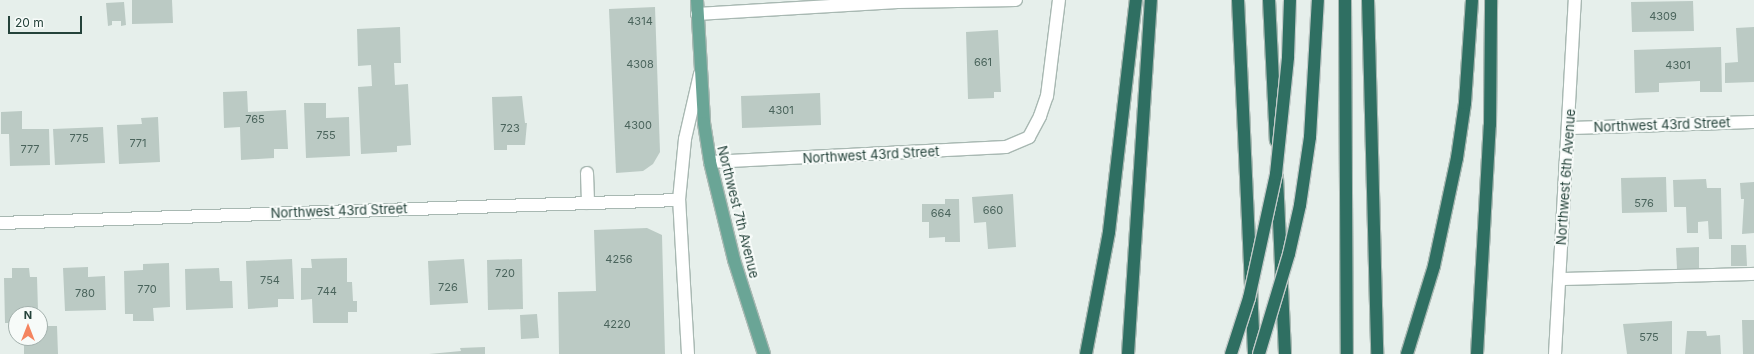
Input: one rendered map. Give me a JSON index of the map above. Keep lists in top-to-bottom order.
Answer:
{
  "streets": {
    "main road": ["Northwest 7th Avenue"],
    "street": ["Northwest 43rd Street", "Northwest 6th Avenue"]
  },
  "crossings": [
    ["Northwest 43rd Street", "Northwest 6th Avenue"],
    ["Northwest 43rd Street", "Northwest 7th Avenue"]
  ],
  "house_numbers": [
    "4309",
    "4314",
    "661",
    "4308",
    "4301",
    "4301",
    "765",
    "4300",
    "723",
    "755",
    "775",
    "771",
    "777",
    "576",
    "660",
    "664",
    "4256",
    "720",
    "754",
    "726",
    "770",
    "744",
    "780",
    "4220",
    "575"
  ],
  "scale_bar": "20 m",
  "north": "top"
}
